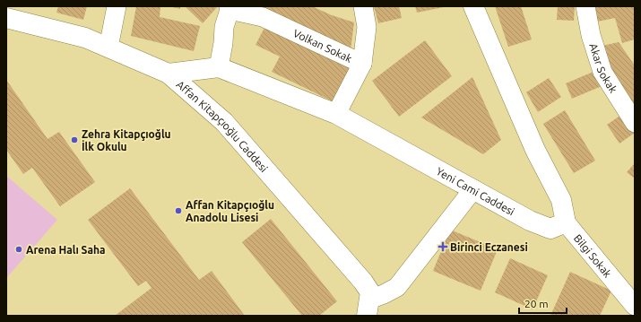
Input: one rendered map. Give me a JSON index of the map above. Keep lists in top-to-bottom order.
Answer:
{
  "streets": {
    "street": [
      "Volkan Sokak",
      "Akar Sokak",
      "Affan Kitapçıoğlu Caddesi",
      "Yeni Cami Caddesi",
      "Bilgi Sokak"
    ]
  },
  "crossings": [
    ["Affan Kitapçıoğlu Caddesi", "Yeni Cami Caddesi"],
    ["Yeni Cami Caddesi", "Bilgi Sokak"]
  ],
  "places": {
    "other": ["Zehra Kitapçıoğlu İlk Okulu", "Affan Kitapçıoğlu Anadolu Lisesi", "Arena Halı Saha"],
    "health": ["Birinci Eczanesi"]
  },
  "scale_bar": "20 m"
}
